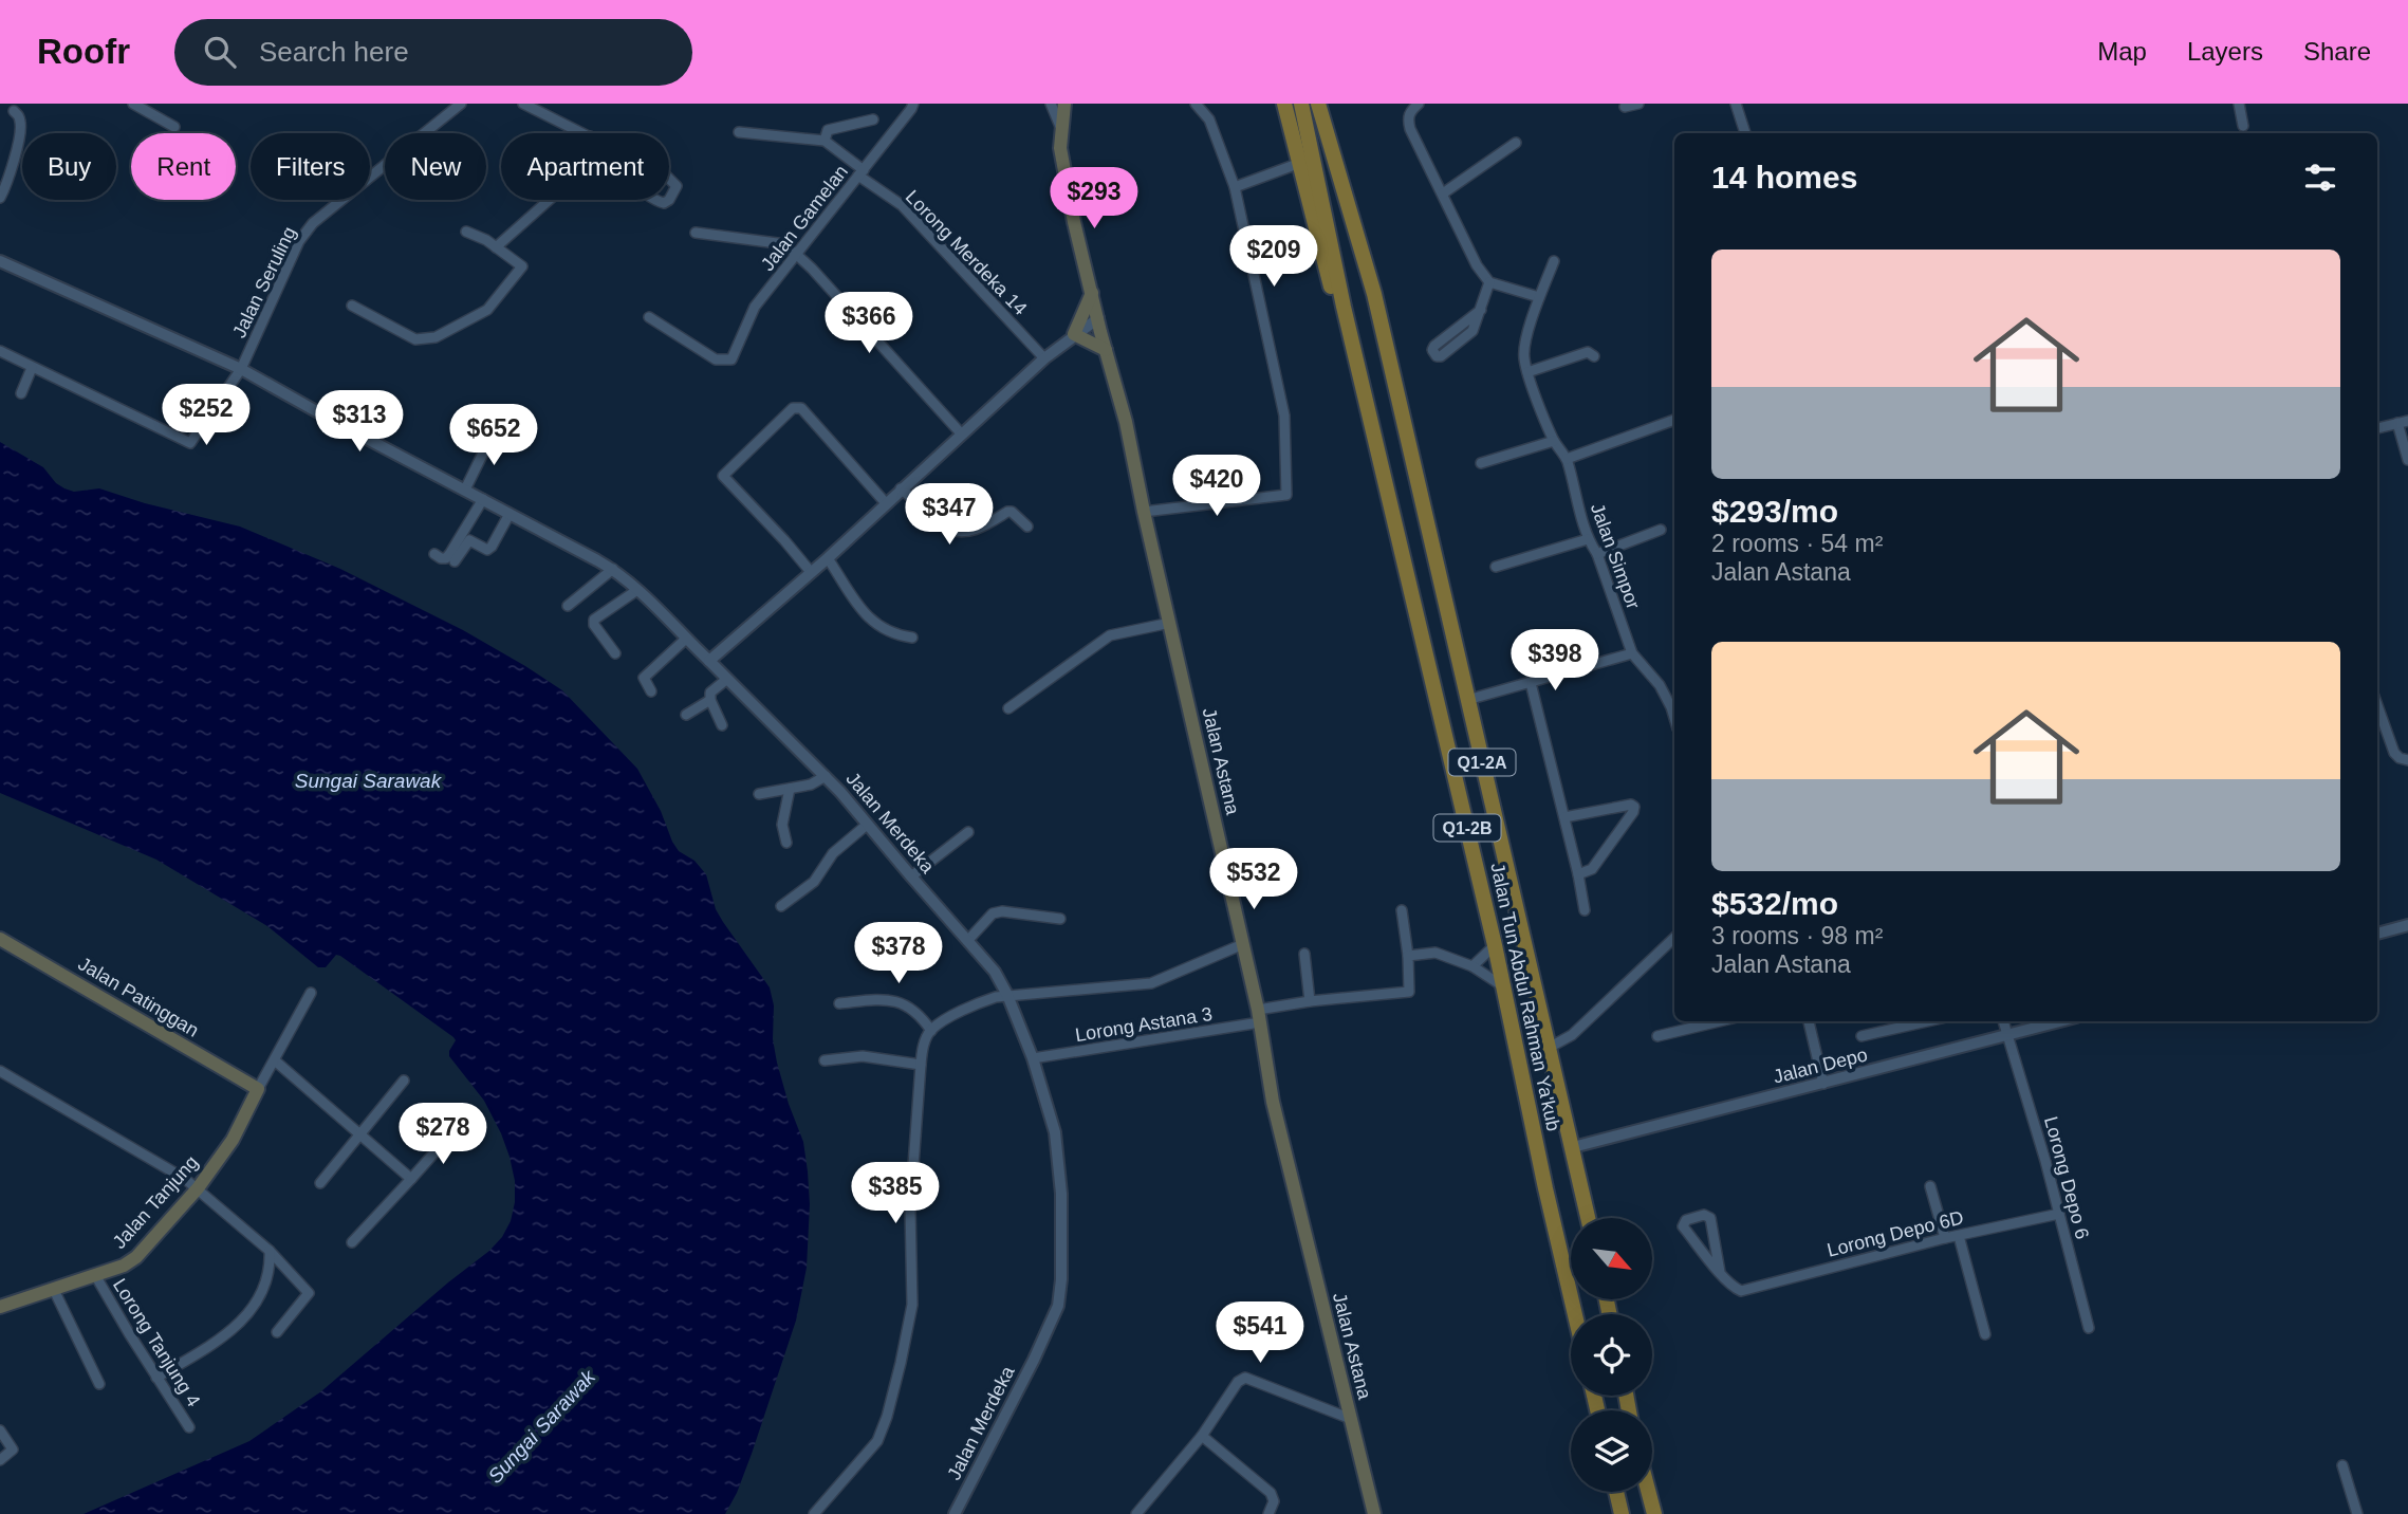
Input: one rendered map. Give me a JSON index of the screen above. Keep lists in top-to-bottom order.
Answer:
{
  "streets": {
    "main road": [
      "Jalan Astana",
      "Q1-2A",
      "Q1-2B",
      "Jalan Patinggan",
      "Jalan Tun Abdul Rahman Ya'kub",
      "Jalan Tanjung"
    ],
    "street": [
      "Jalan Gamelan",
      "Lorong Merdeka 14",
      "Jalan Seruling",
      "Jalan Simpor",
      "Jalan Merdeka",
      "Lorong Astana 3",
      "Jalan Depo",
      "Lorong Depo 6",
      "Lorong Depo 6D",
      "Lorong Tanjung 4"
    ]
  },
  "crossings": [
    ["Jalan Gamelan", "Lorong Merdeka 14"],
    ["Jalan Seruling", "Jalan Merdeka"],
    ["Jalan Astana", "Lorong Astana 3"],
    ["Q1-2A", "Jalan Tun Abdul Rahman Ya'kub"],
    ["Jalan Merdeka", "Lorong Astana 3"],
    ["Q1-2B", "Jalan Tun Abdul Rahman Ya'kub"],
    ["Jalan Patinggan", "Jalan Tanjung"],
    ["Jalan Tun Abdul Rahman Ya'kub", "Jalan Depo"],
    ["Jalan Depo", "Lorong Depo 6"],
    ["Lorong Depo 6", "Lorong Depo 6D"],
    ["Jalan Tanjung", "Lorong Tanjung 4"]
  ],
  "water": ["Sungai Sarawak"],
  "north": "bottom right",
  "page": {
    "header": "Roofr",
    "search": "Search here",
    "nav": ["Map", "Layers", "Share"],
    "chip": [
      "Buy",
      "Rent",
      "Filters",
      "New",
      "Apartment"
    ],
    "heading": "14 homes",
    "price": [
      "$293",
      "$209",
      "$366",
      "$252",
      "$313",
      "$652",
      "$420",
      "$347",
      "$398",
      "$532",
      "$378",
      "$278",
      "$385",
      "$541"
    ],
    "list": [
      {
        "name": "$293/mo",
        "note": "2 rooms · 54 m² · Jalan Astana"
      },
      {
        "name": "$532/mo",
        "note": "3 rooms · 98 m² · Jalan Astana"
      }
    ]
  }
}
